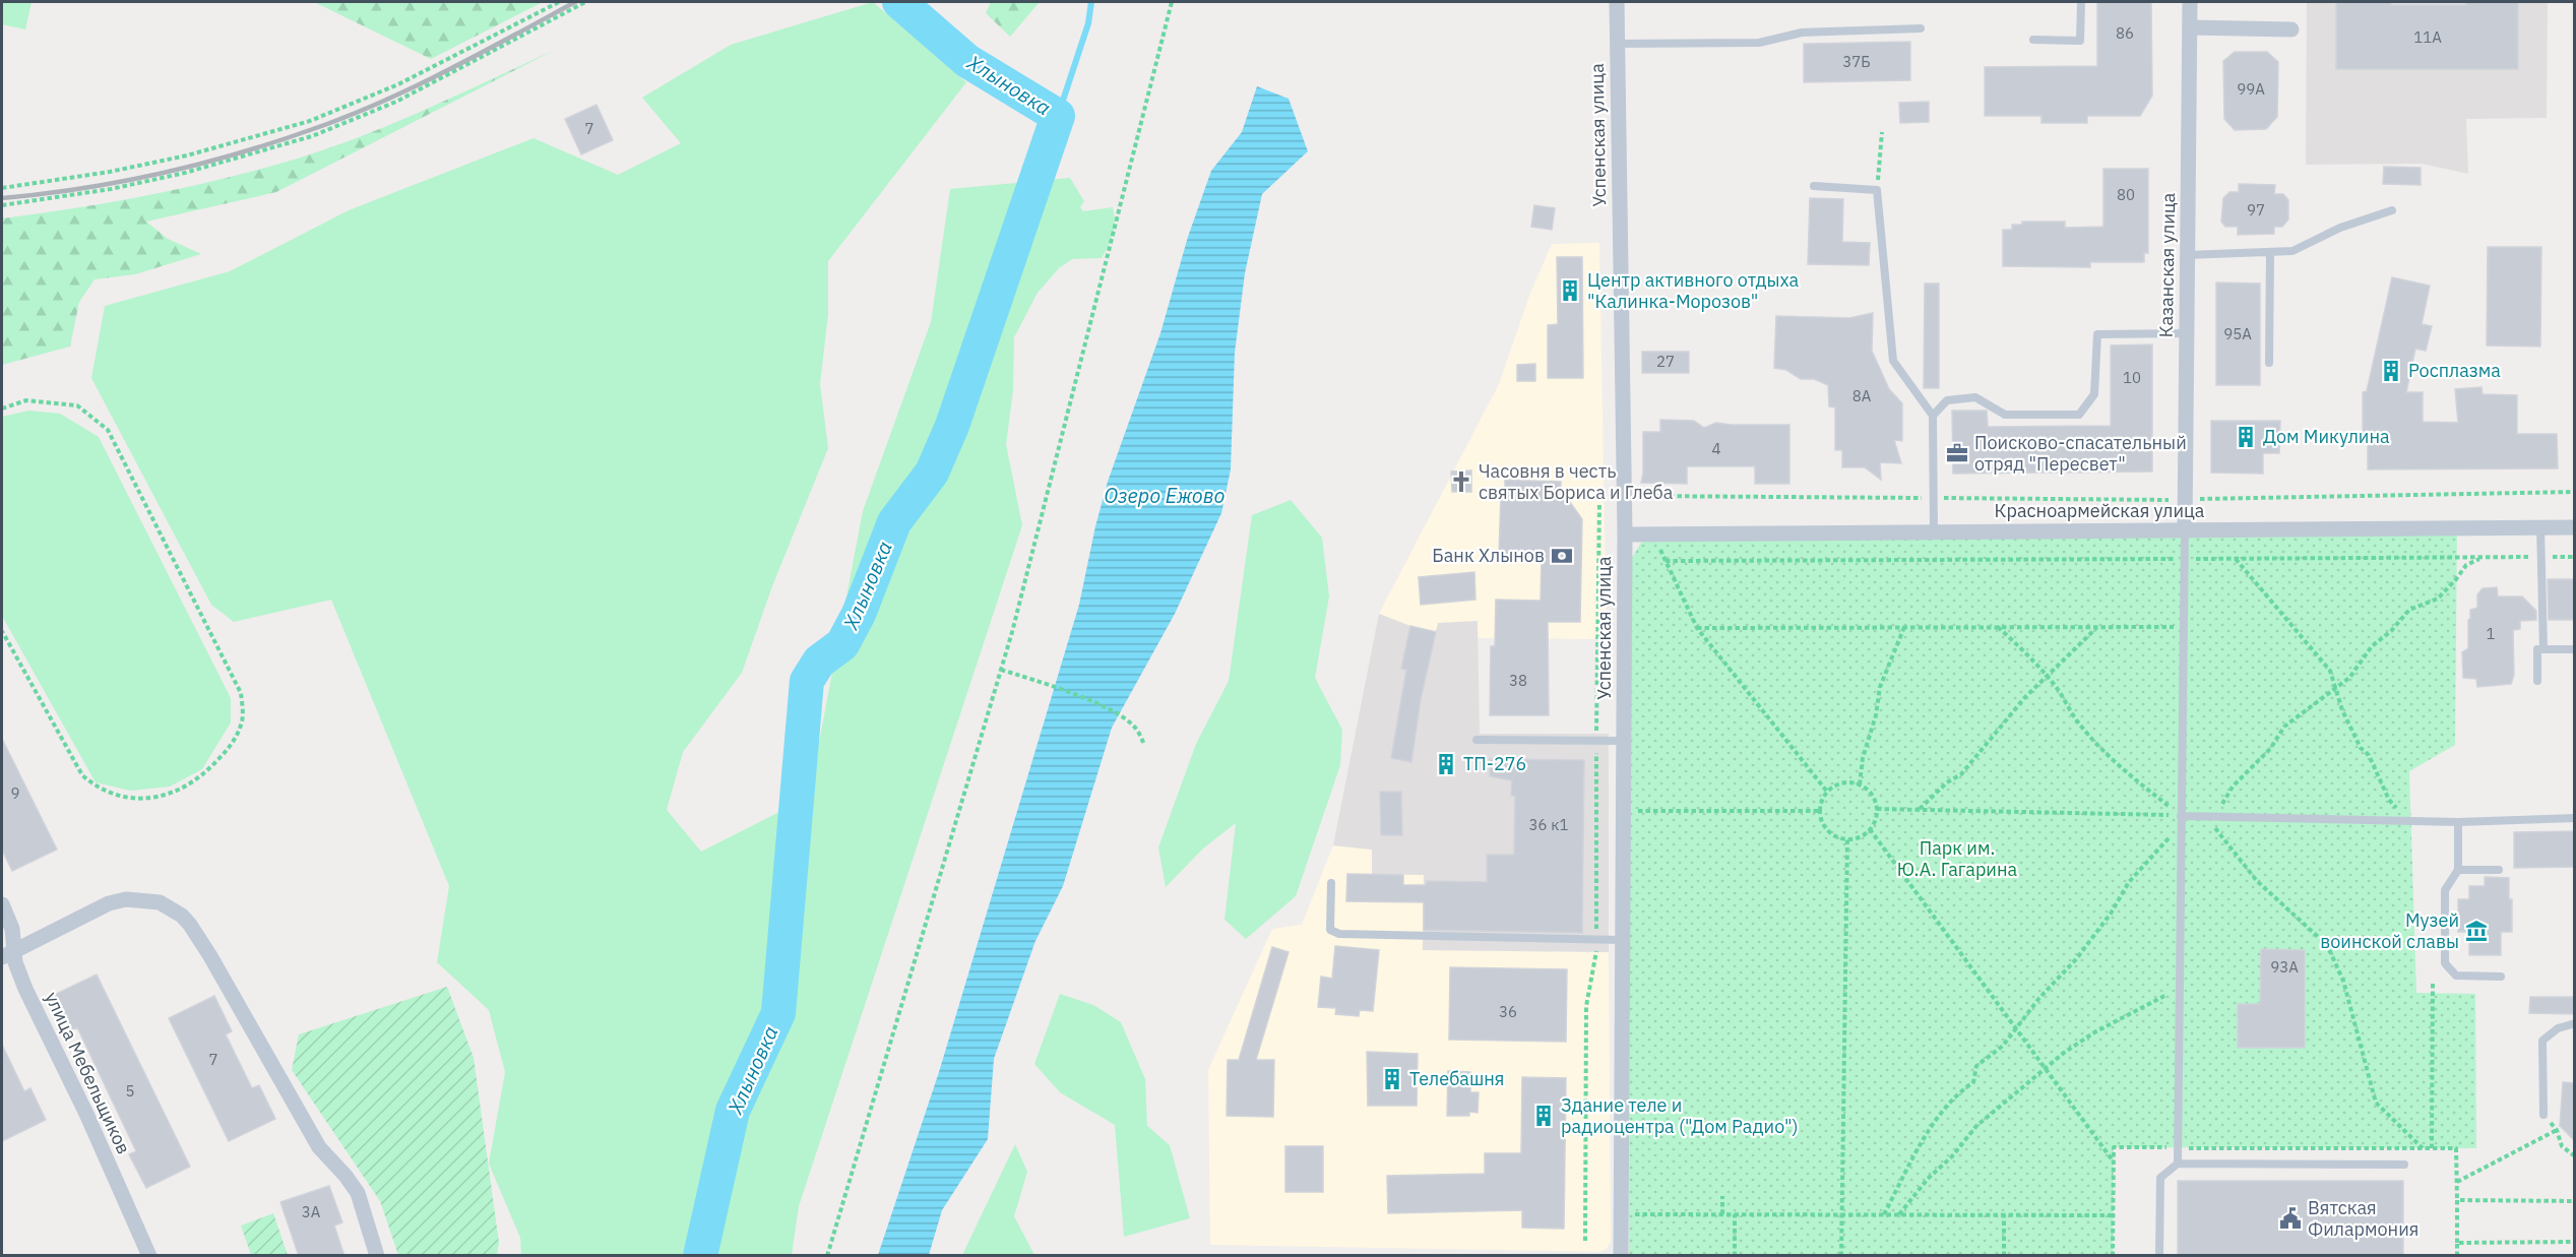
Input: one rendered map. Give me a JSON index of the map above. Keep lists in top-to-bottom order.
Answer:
{
  "streets": {
    "street": [
      "Успенская улица",
      "Казанская улица",
      "Красноармейская улица",
      "улица Мебельщиков"
    ]
  },
  "crossings": [
    ["Успенская улица", "Красноармейская улица"],
    ["Казанская улица", "Красноармейская улица"]
  ],
  "water": ["Хлыновка", "Озеро Ежово"],
  "parks": ["Парк им. Ю.А. Гагарина"],
  "places": {
    "building": [
      "Центр активного отдыха \"Калинка-Морозов\"",
      "Росплазма",
      "Дом Микулина",
      "ТП-276",
      "Телебашня",
      "Здание теле и радиоцентра (\"Дом Радио\")"
    ],
    "office": ["Поисково-спасательный отряд \"Пересвет\""],
    "church": ["Часовня в честь святых Бориса и Глеба"],
    "bank": ["Банк Хлынов"],
    "museum": ["Музей воинской славы"],
    "public building": ["Вятская Филармония"]
  },
  "house_numbers": [
    "86",
    "11А",
    "37Б",
    "99А",
    "7",
    "80",
    "97",
    "95А",
    "27",
    "10",
    "8А",
    "4",
    "1",
    "38",
    "9",
    "36 к1",
    "93А",
    "36",
    "7",
    "5",
    "3А"
  ]
}
